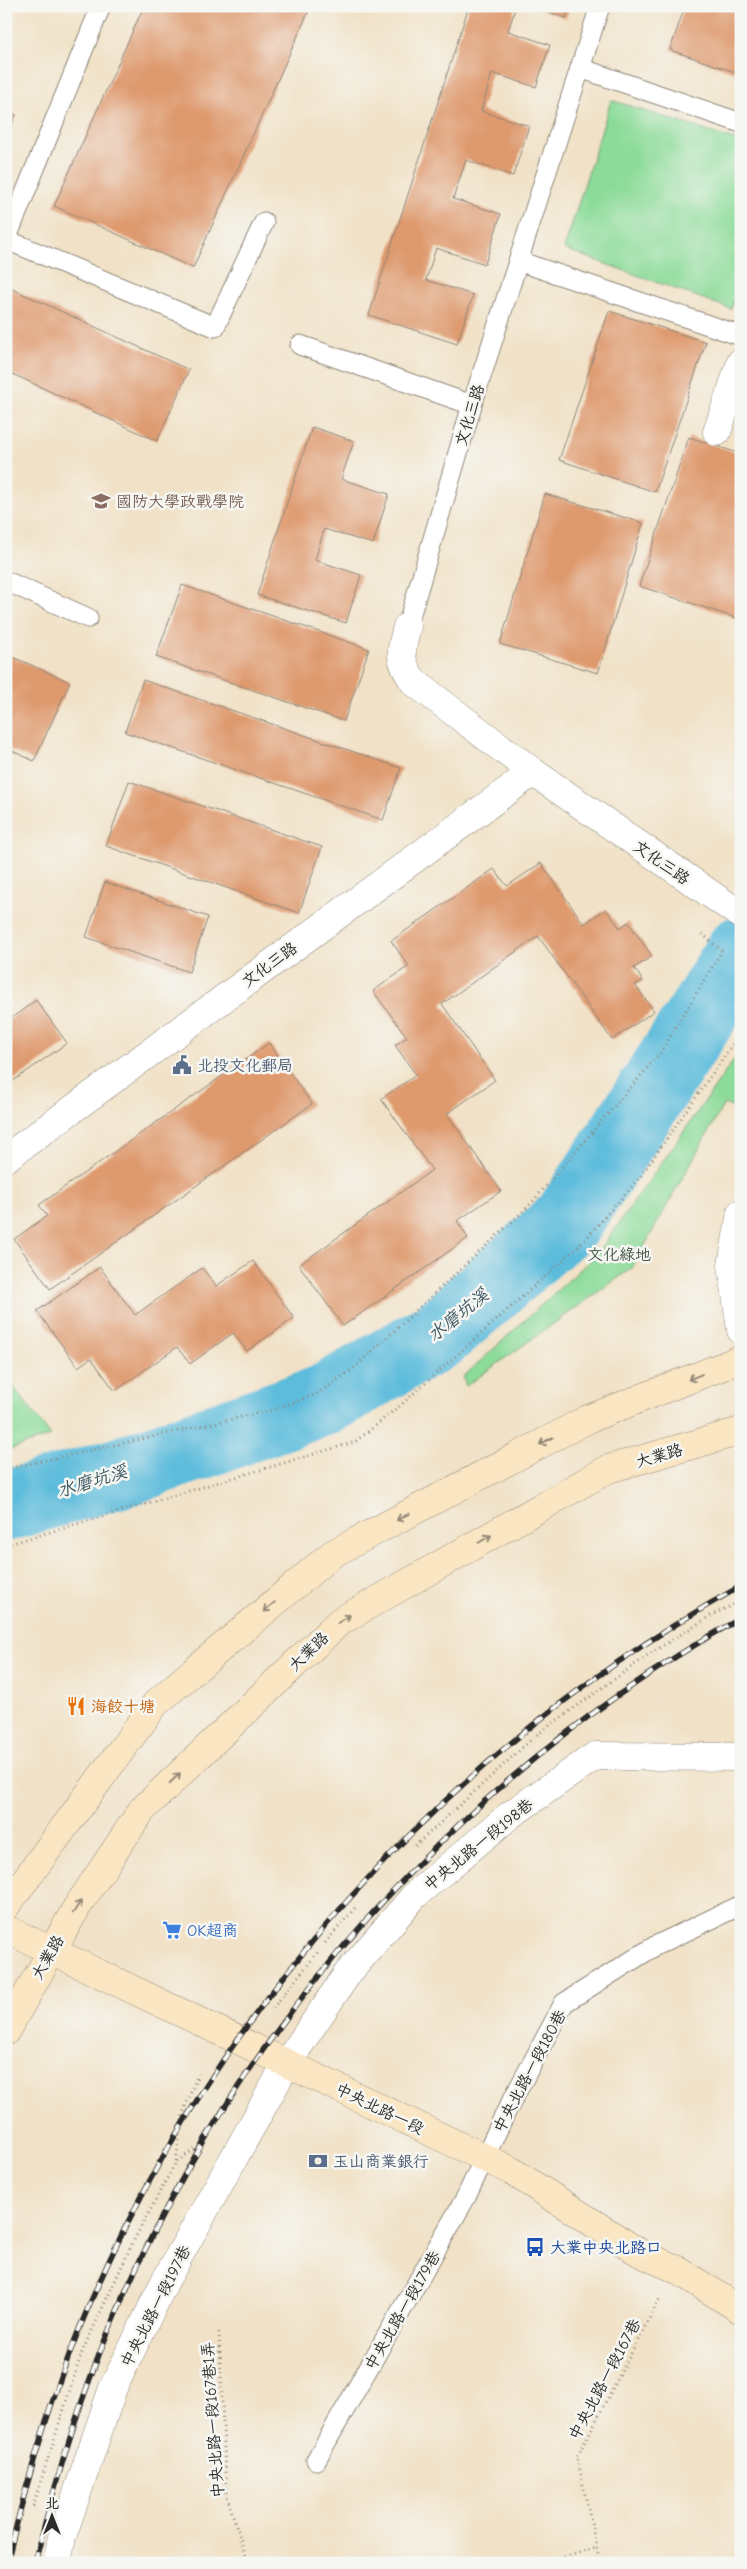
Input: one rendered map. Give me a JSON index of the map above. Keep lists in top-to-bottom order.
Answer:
{
  "streets": {
    "main road": ["大業路", "中央北路一段"],
    "street": ["文化三路", "中央北路一段198巷", "中央北路一段197巷"],
    "lane": ["中央北路一段180巷", "中央北路一段179巷"],
    "path": ["中央北路一段167巷", "中央北路一段167巷1弄"]
  },
  "crossings": [
    ["大業路", "中央北路一段"],
    ["中央北路一段198巷", "中央北路一段"],
    ["中央北路一段198巷", "中央北路一段197巷"],
    ["中央北路一段180巷", "中央北路一段"],
    ["中央北路一段180巷", "中央北路一段179巷"],
    ["中央北路一段", "中央北路一段197巷"],
    ["中央北路一段", "中央北路一段179巷"],
    ["中央北路一段", "中央北路一段167巷"]
  ],
  "water": ["水磨坑溪"],
  "parks": ["文化綠地"],
  "places": {
    "school or university": ["國防大學政戰學院"],
    "public building": ["北投文化郵局"],
    "restaurant": ["海餃十塘"],
    "supermarket": ["OK超商"],
    "bank": ["玉山商業銀行"],
    "bus stop": ["大業中央北路口"]
  },
  "north": "top"
}
